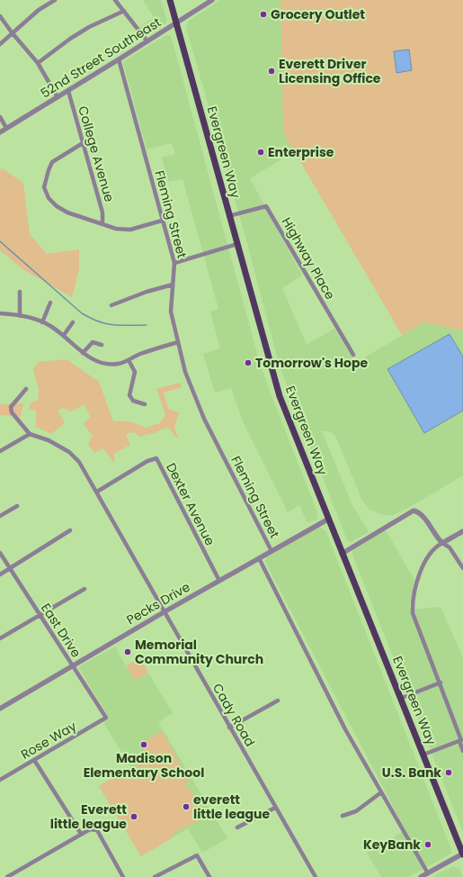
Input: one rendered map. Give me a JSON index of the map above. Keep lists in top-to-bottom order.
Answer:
{
  "streets": {
    "main road": ["Evergreen Way"],
    "street": [
      "52nd Street Southeast",
      "College Avenue",
      "Fleming Street",
      "Highway Place",
      "Dexter Avenue",
      "Pecks Drive",
      "East Drive",
      "Cady Road",
      "Rose Way"
    ]
  },
  "crossings": [
    ["52nd Street Southeast", "Evergreen Way"],
    ["52nd Street Southeast", "College Avenue"],
    ["52nd Street Southeast", "Fleming Street"],
    ["Evergreen Way", "Highway Place"],
    ["Evergreen Way", "Pecks Drive"],
    ["Fleming Street", "Pecks Drive"],
    ["Dexter Avenue", "Pecks Drive"],
    ["Dexter Avenue", "Cady Road"],
    ["Pecks Drive", "East Drive"],
    ["Pecks Drive", "Cady Road"],
    ["East Drive", "Rose Way"]
  ],
  "places": [
    "Grocery Outlet",
    "Everett Driver Licensing Office",
    "Enterprise",
    "Tomorrow's Hope",
    "Memorial Community Church",
    "Madison Elementary School",
    "U.S. Bank",
    "everett little league",
    "Everett little league",
    "KeyBank"
  ]
}
